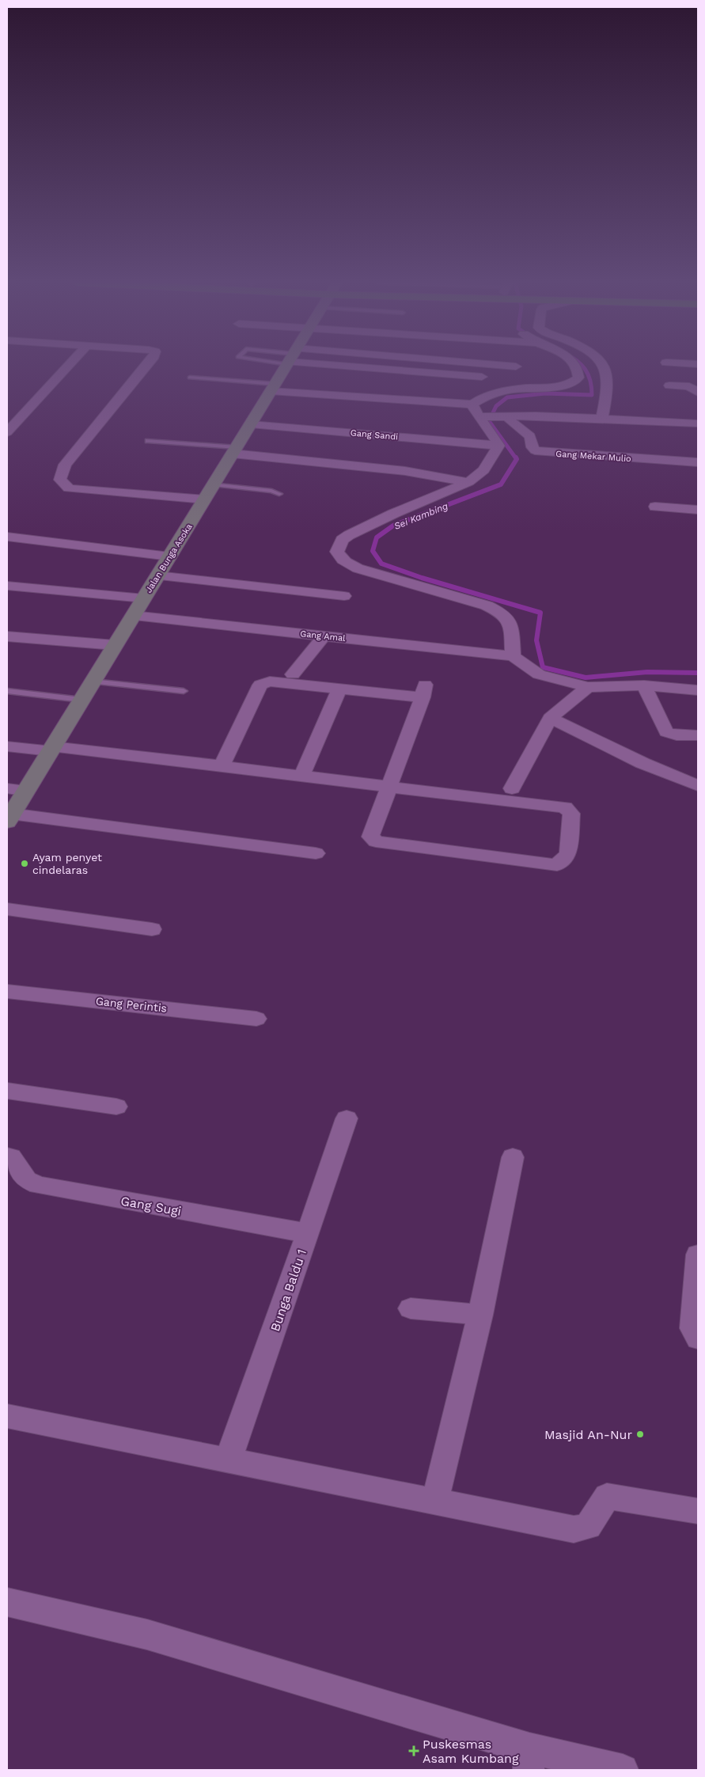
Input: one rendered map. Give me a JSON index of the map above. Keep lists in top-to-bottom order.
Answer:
{
  "streets": {
    "street": [
      "Gang Sandi",
      "Gang Mekar Mulio",
      "Jalan Bunga Asoka",
      "Gang Amal",
      "Gang Perintis",
      "Gang Sugi",
      "Bunga Baldu 1"
    ]
  },
  "crossings": [
    ["Gang Sandi", "Jalan Bunga Asoka"],
    ["Jalan Bunga Asoka", "Gang Amal"],
    ["Gang Sugi", "Bunga Baldu 1"]
  ],
  "water": ["Sei Kambing"],
  "places": {
    "other": ["Ayam penyet cindelaras", "Masjid An-Nur"],
    "health": ["Puskesmas Asam Kumbang"]
  }
}
